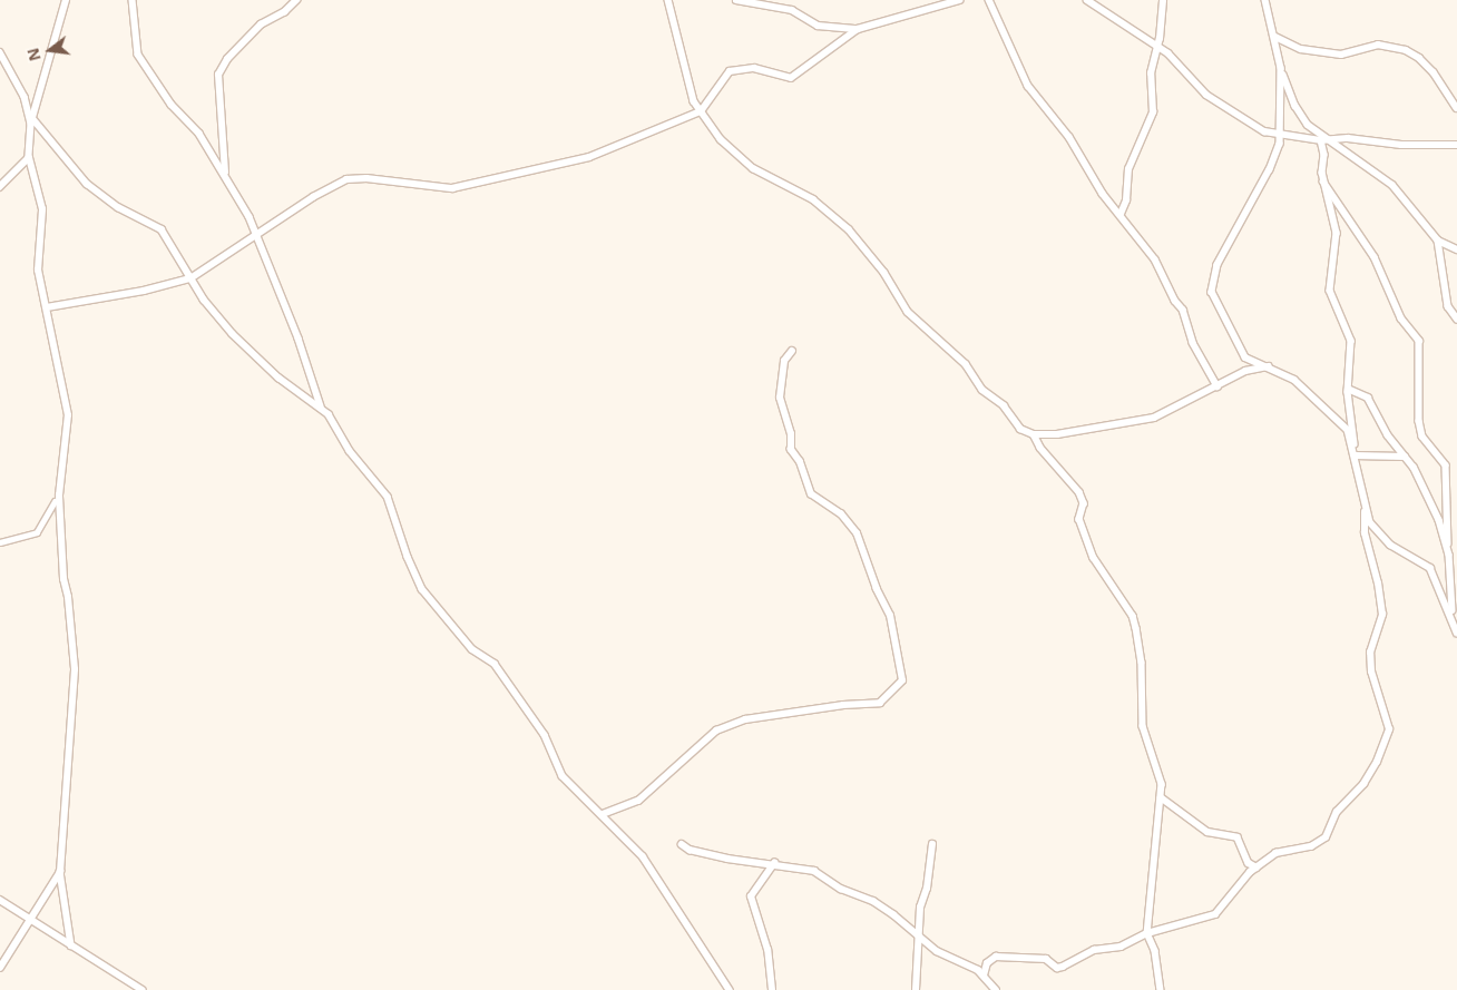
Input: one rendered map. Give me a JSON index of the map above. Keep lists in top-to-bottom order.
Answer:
{
  "north": "left"
}
